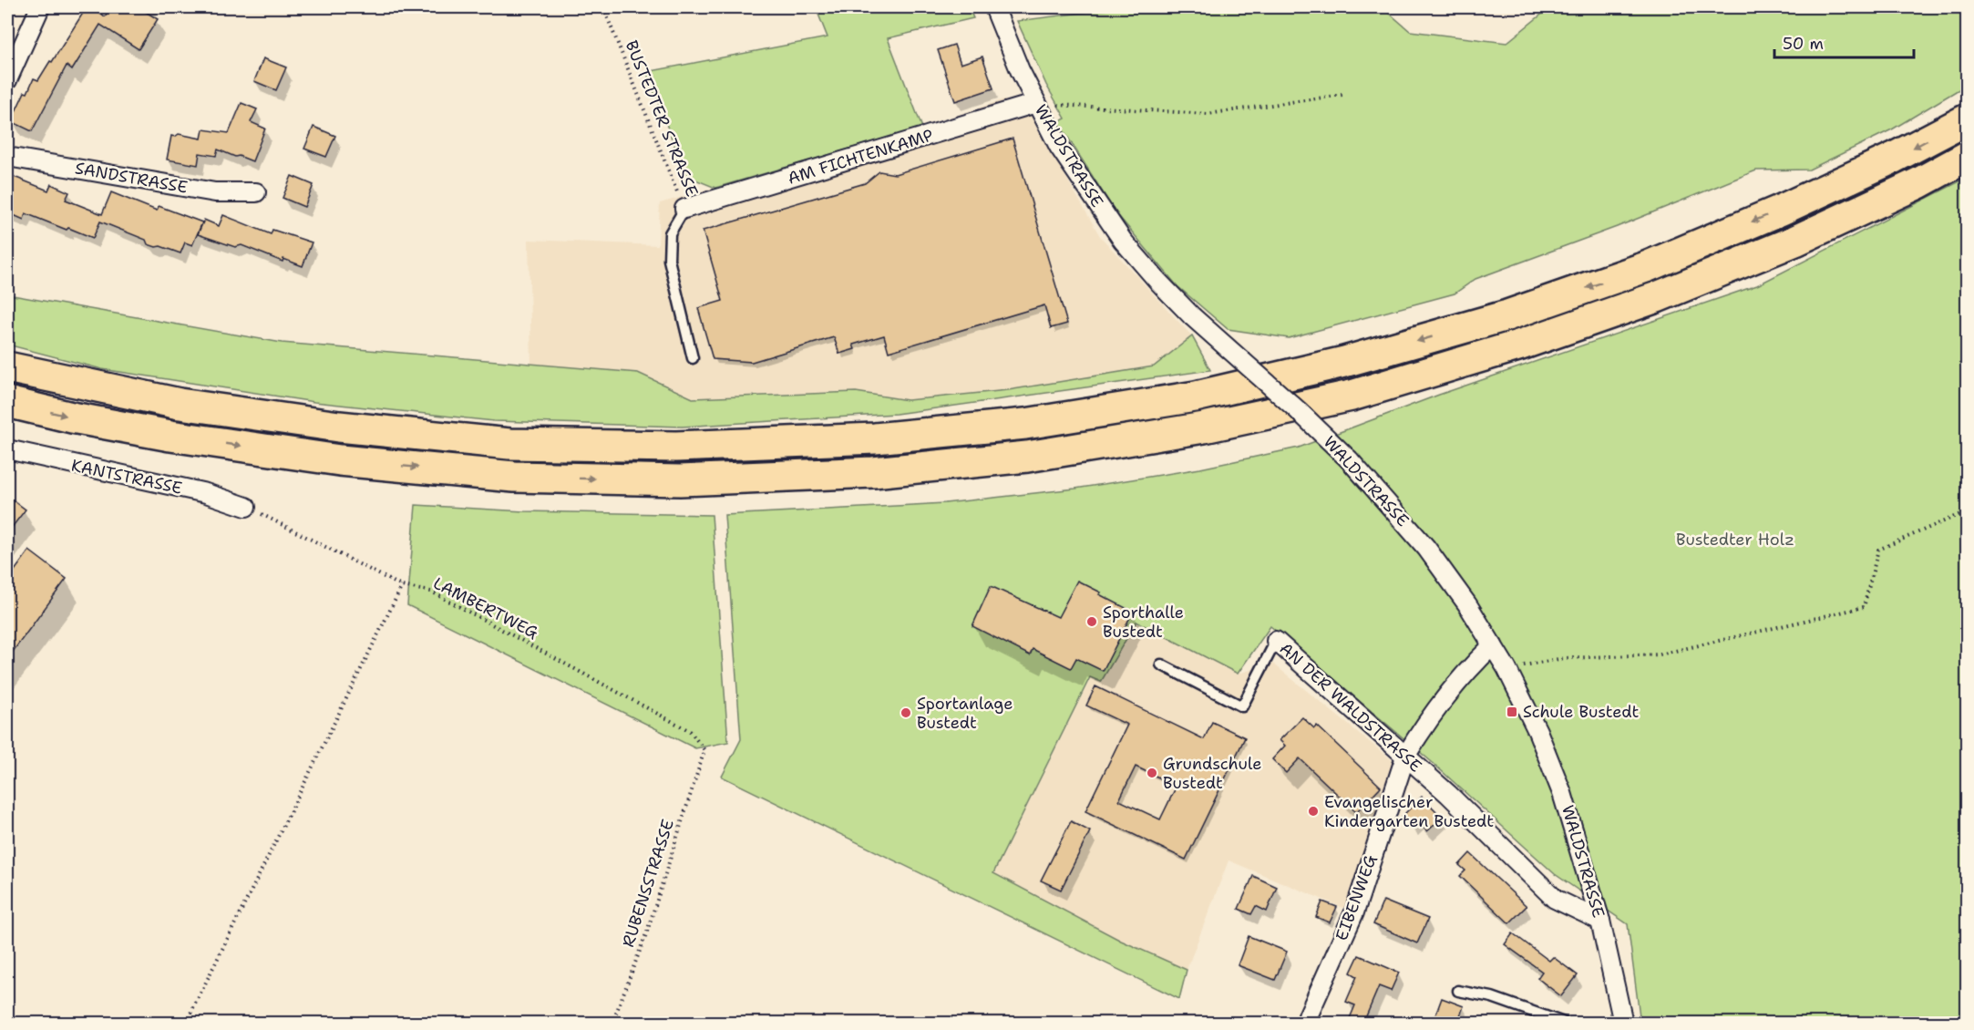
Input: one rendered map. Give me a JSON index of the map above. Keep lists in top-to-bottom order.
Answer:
{
  "streets": {
    "street": [
      "WALDSTRASSE",
      "AM FICHTENKAMP",
      "SANDSTRASSE",
      "KANTSTRASSE",
      "AN DER WALDSTRASSE",
      "EIBENWEG"
    ],
    "path": ["BUSTEDTER STRASSE", "LAMBERTWEG", "RUBENSSTRASSE"]
  },
  "crossings": [
    ["BUSTEDTER STRASSE", "AM FICHTENKAMP"],
    ["WALDSTRASSE", "AM FICHTENKAMP"],
    ["WALDSTRASSE", "AN DER WALDSTRASSE"],
    ["WALDSTRASSE", "EIBENWEG"],
    ["KANTSTRASSE", "LAMBERTWEG"],
    ["LAMBERTWEG", "RUBENSSTRASSE"],
    ["AN DER WALDSTRASSE", "EIBENWEG"]
  ],
  "parks": ["Bustedter Holz"],
  "places": {
    "other": [
      "Sporthalle Bustedt",
      "Sportanlage Bustedt",
      "Grundschule Bustedt",
      "Evangelischer Kindergarten Bustedt"
    ],
    "transit": ["Schule Bustedt"]
  },
  "scale_bar": "50 m"
}
